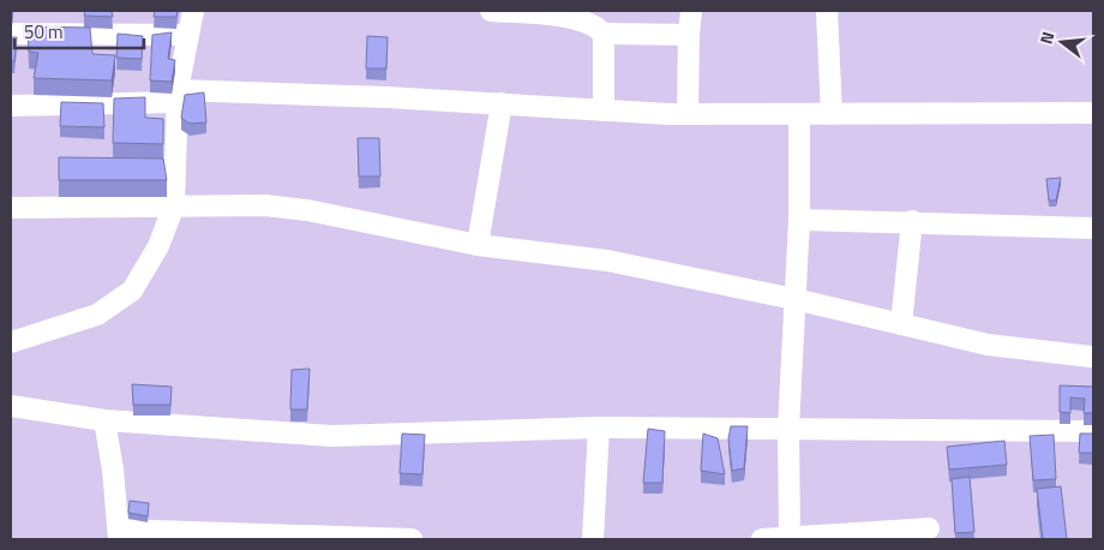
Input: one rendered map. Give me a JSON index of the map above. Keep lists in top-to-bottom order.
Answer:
{
  "scale_bar": "50 m",
  "north": "left"
}
